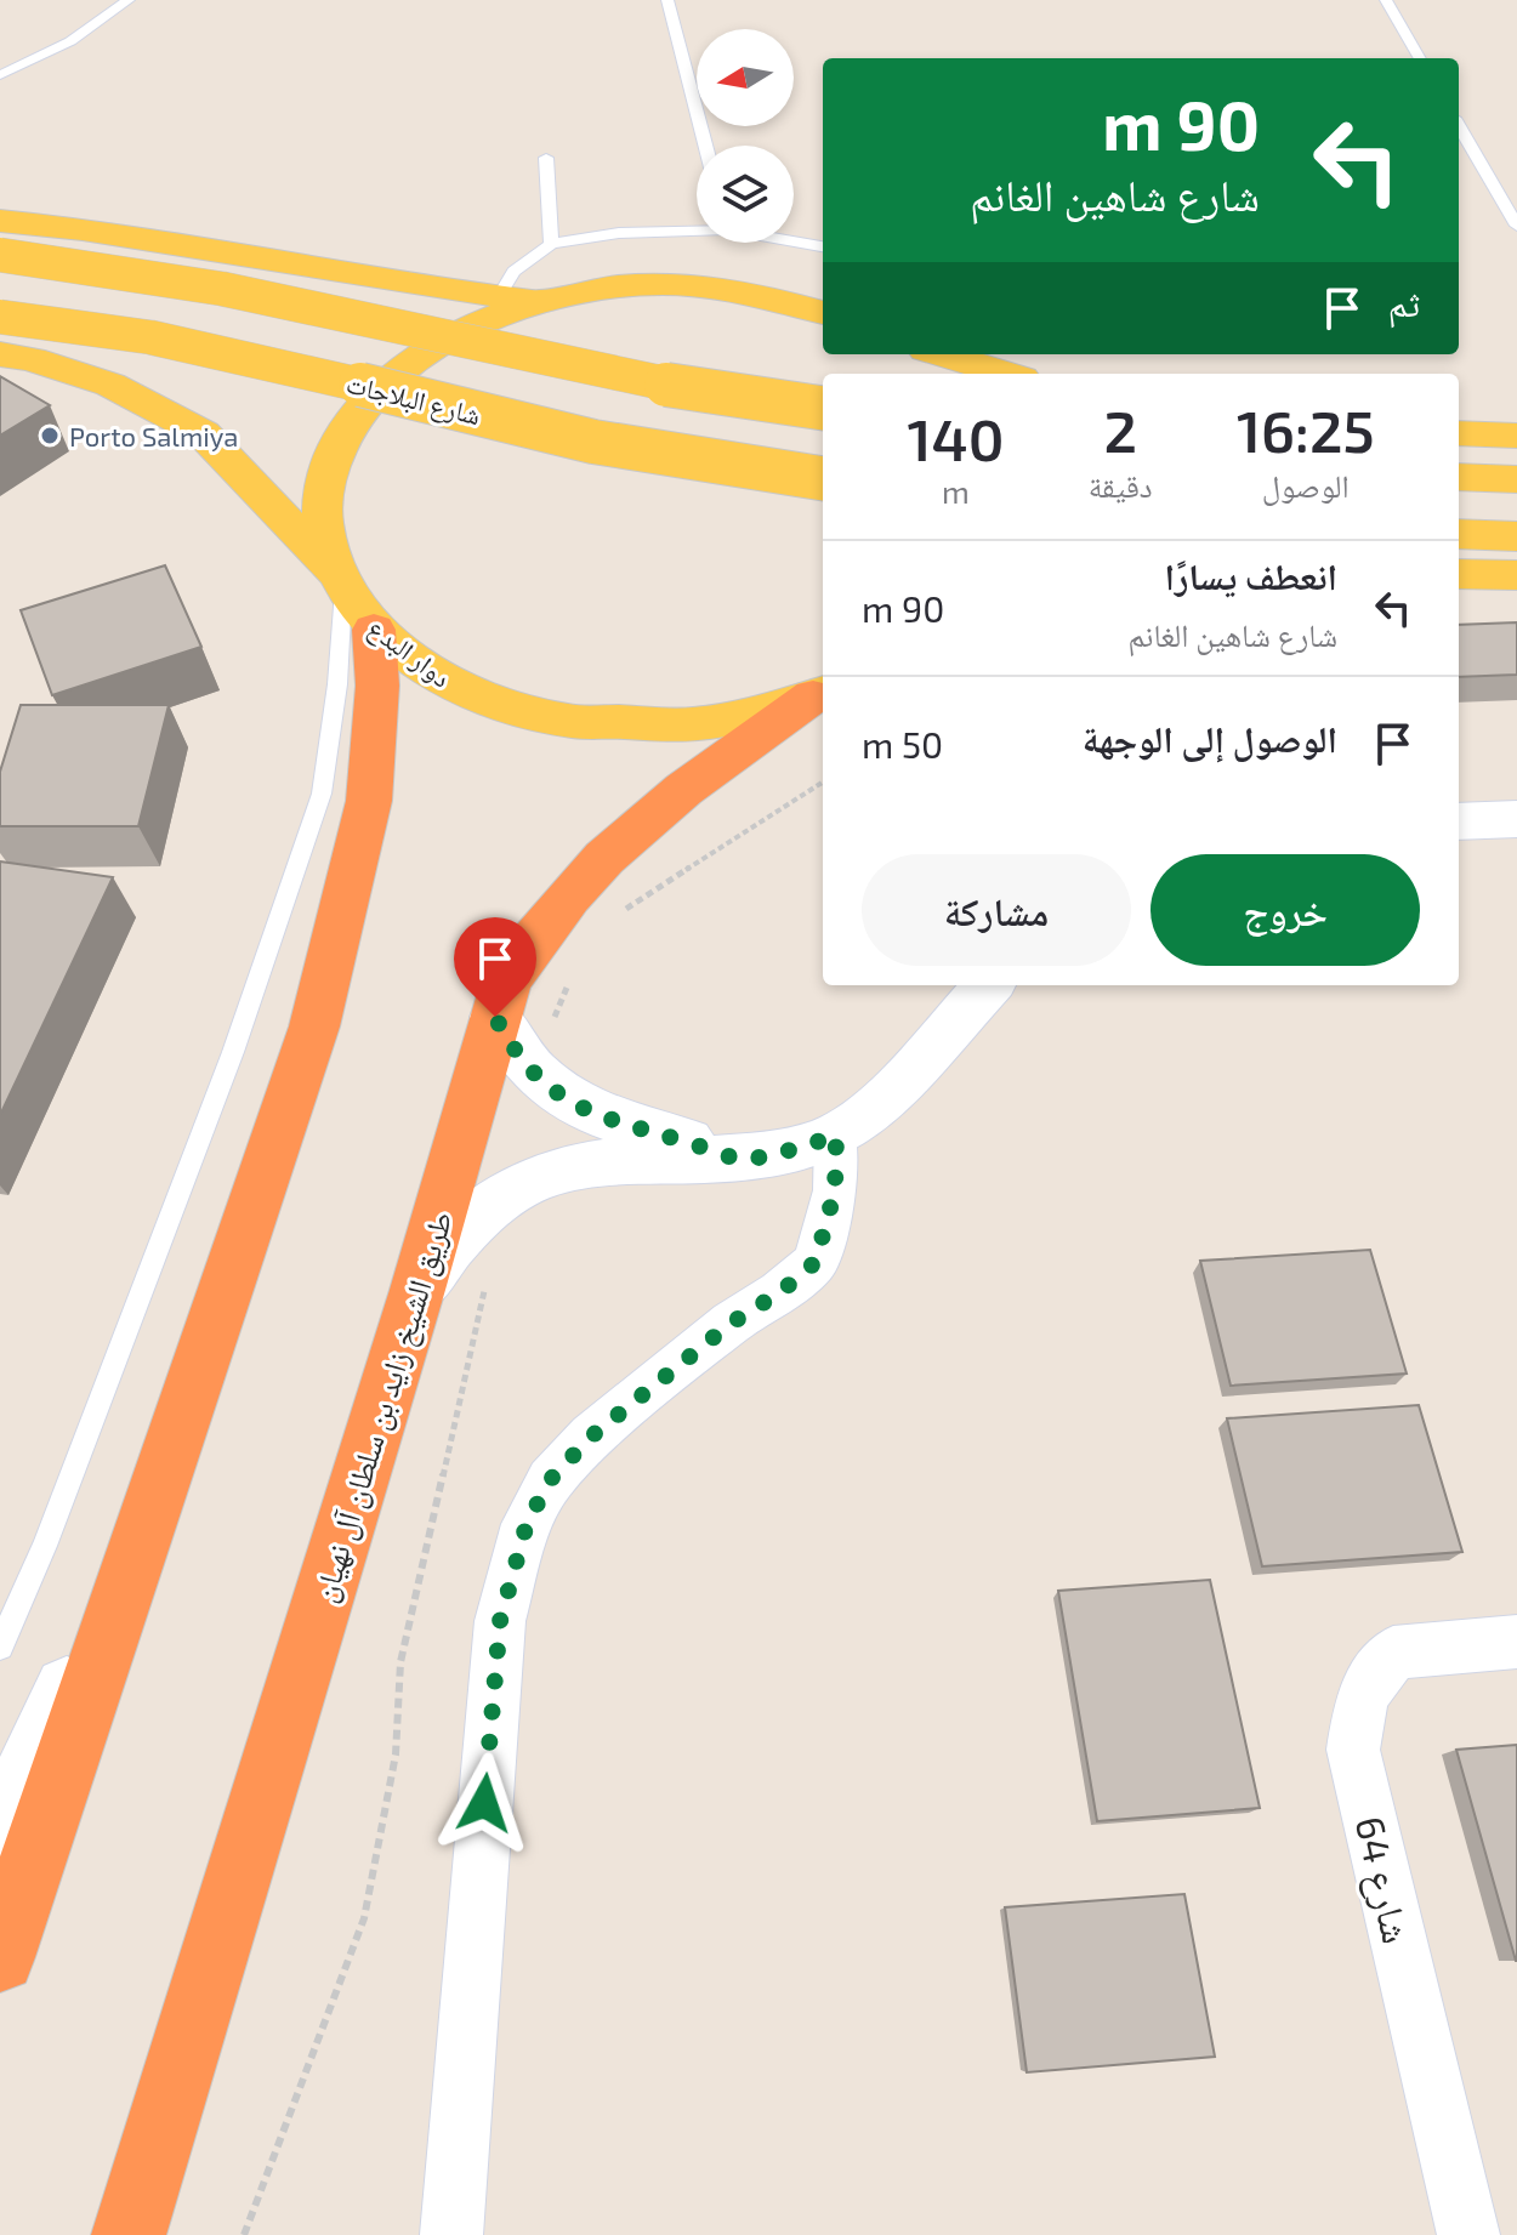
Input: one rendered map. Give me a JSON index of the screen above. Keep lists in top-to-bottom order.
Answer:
{
  "streets": {
    "highway": ["طريق الشيخ زايد بن سلطان آل نهيان"],
    "main road": ["شارع البلاجات", "دوار البدع"],
    "street": ["شارع 64"]
  },
  "crossings": [
    ["دوار البدع", "طريق الشيخ زايد بن سلطان آل نهيان"]
  ],
  "places": ["Porto Salmiya"],
  "north": "left",
  "page": {
    "turn": ["90 m", "شارع شاهين الغانم"],
    "then": "ثم",
    "eta": [
      "16:25",
      "الوصول",
      "2",
      "دقيقة",
      "140",
      "m"
    ],
    "list": [
      {
        "name": "انعطف يسارًا",
        "note": "شارع شاهين الغانم",
        "value": "90 m"
      },
      {
        "name": "الوصول إلى الوجهة",
        "value": "50 m"
      }
    ],
    "buttons": ["خروج", "مشاركة"]
  }
}
